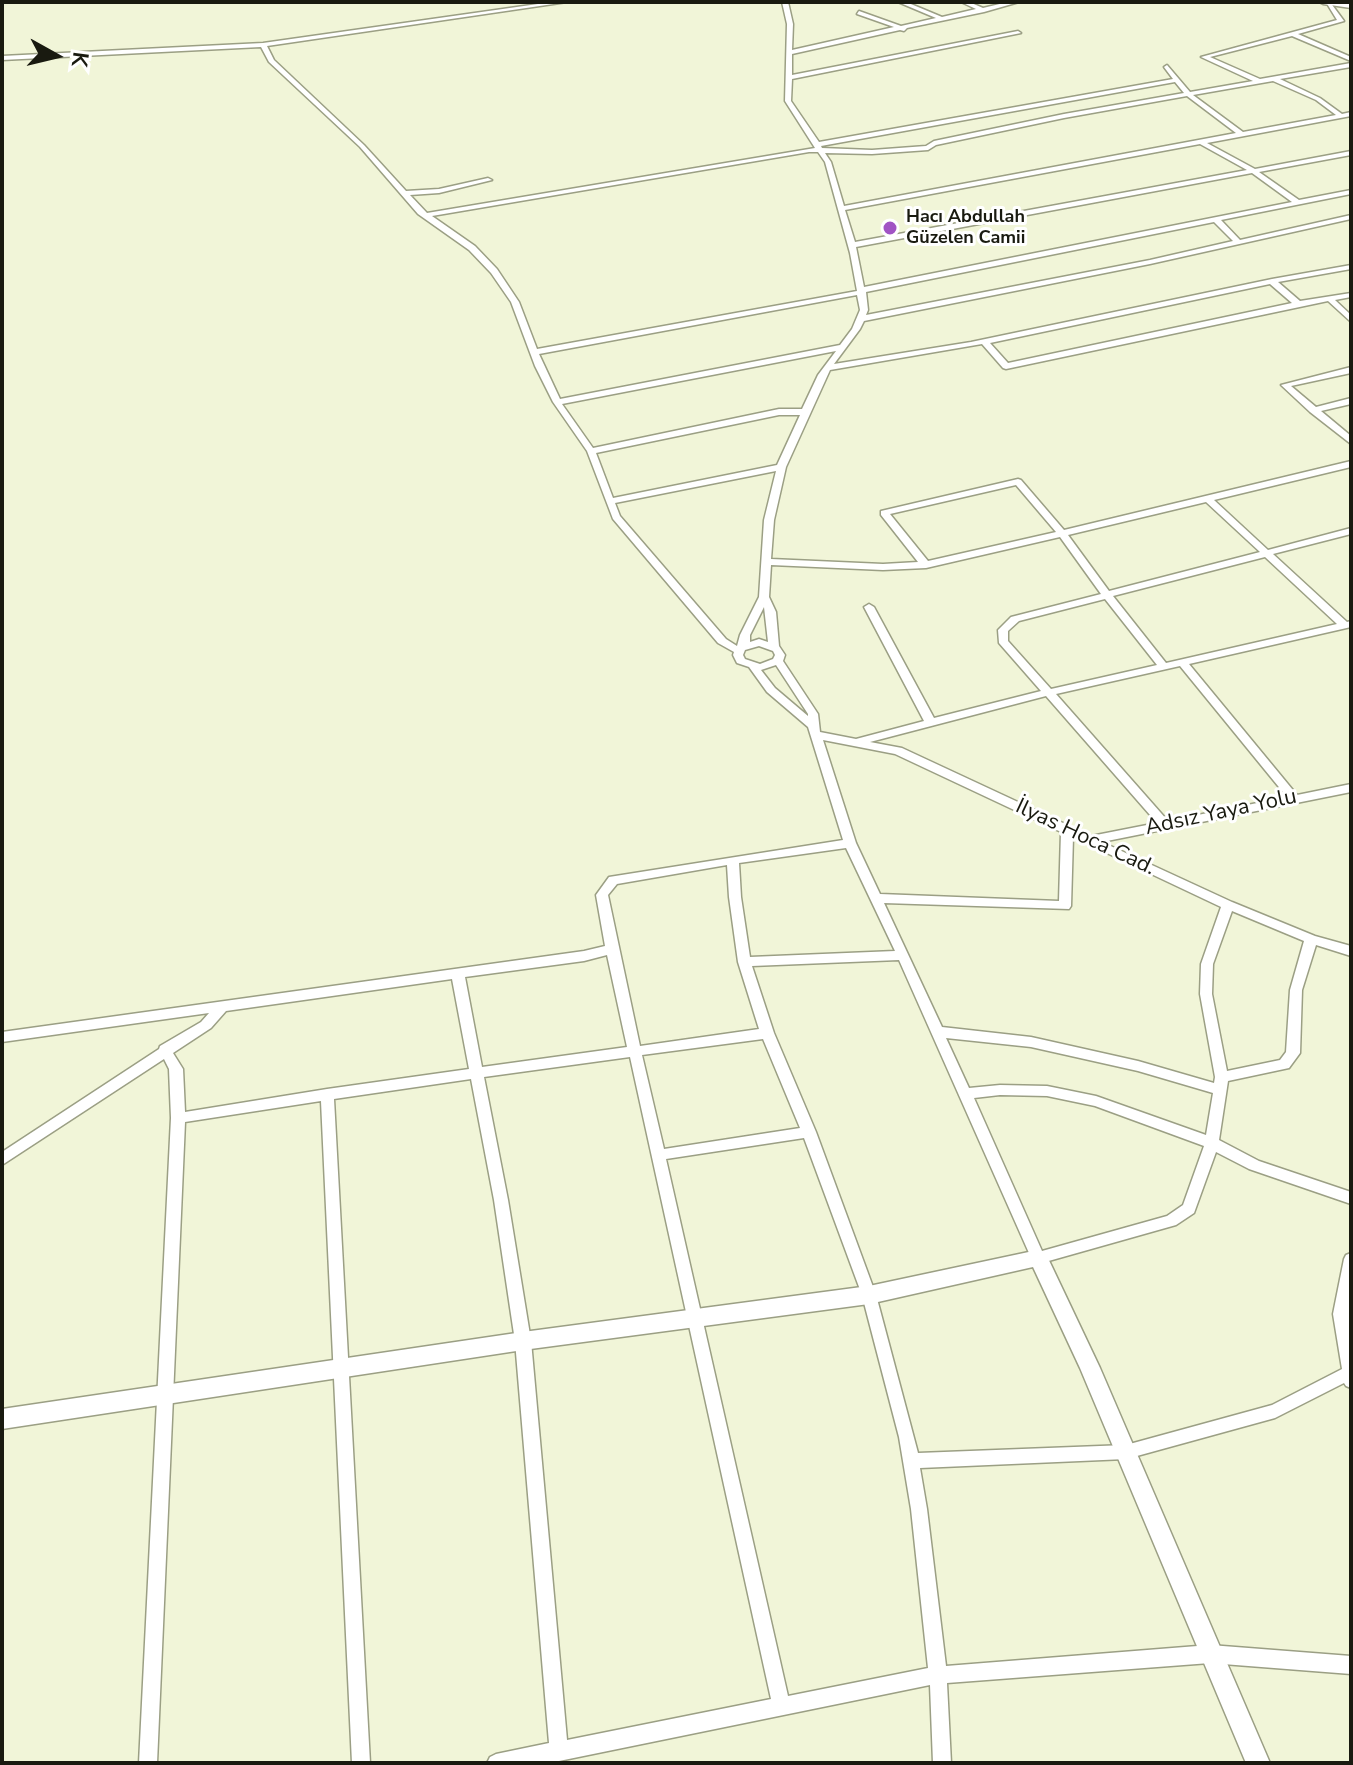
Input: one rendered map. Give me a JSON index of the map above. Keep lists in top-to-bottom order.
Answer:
{
  "streets": {
    "street": ["Adsız Yaya Yolu", "İlyas Hoca Cad."]
  },
  "crossings": [
    ["Adsız Yaya Yolu", "İlyas Hoca Cad."]
  ],
  "places": ["Hacı Abdullah Güzelen Camii"],
  "north": "right"
}
